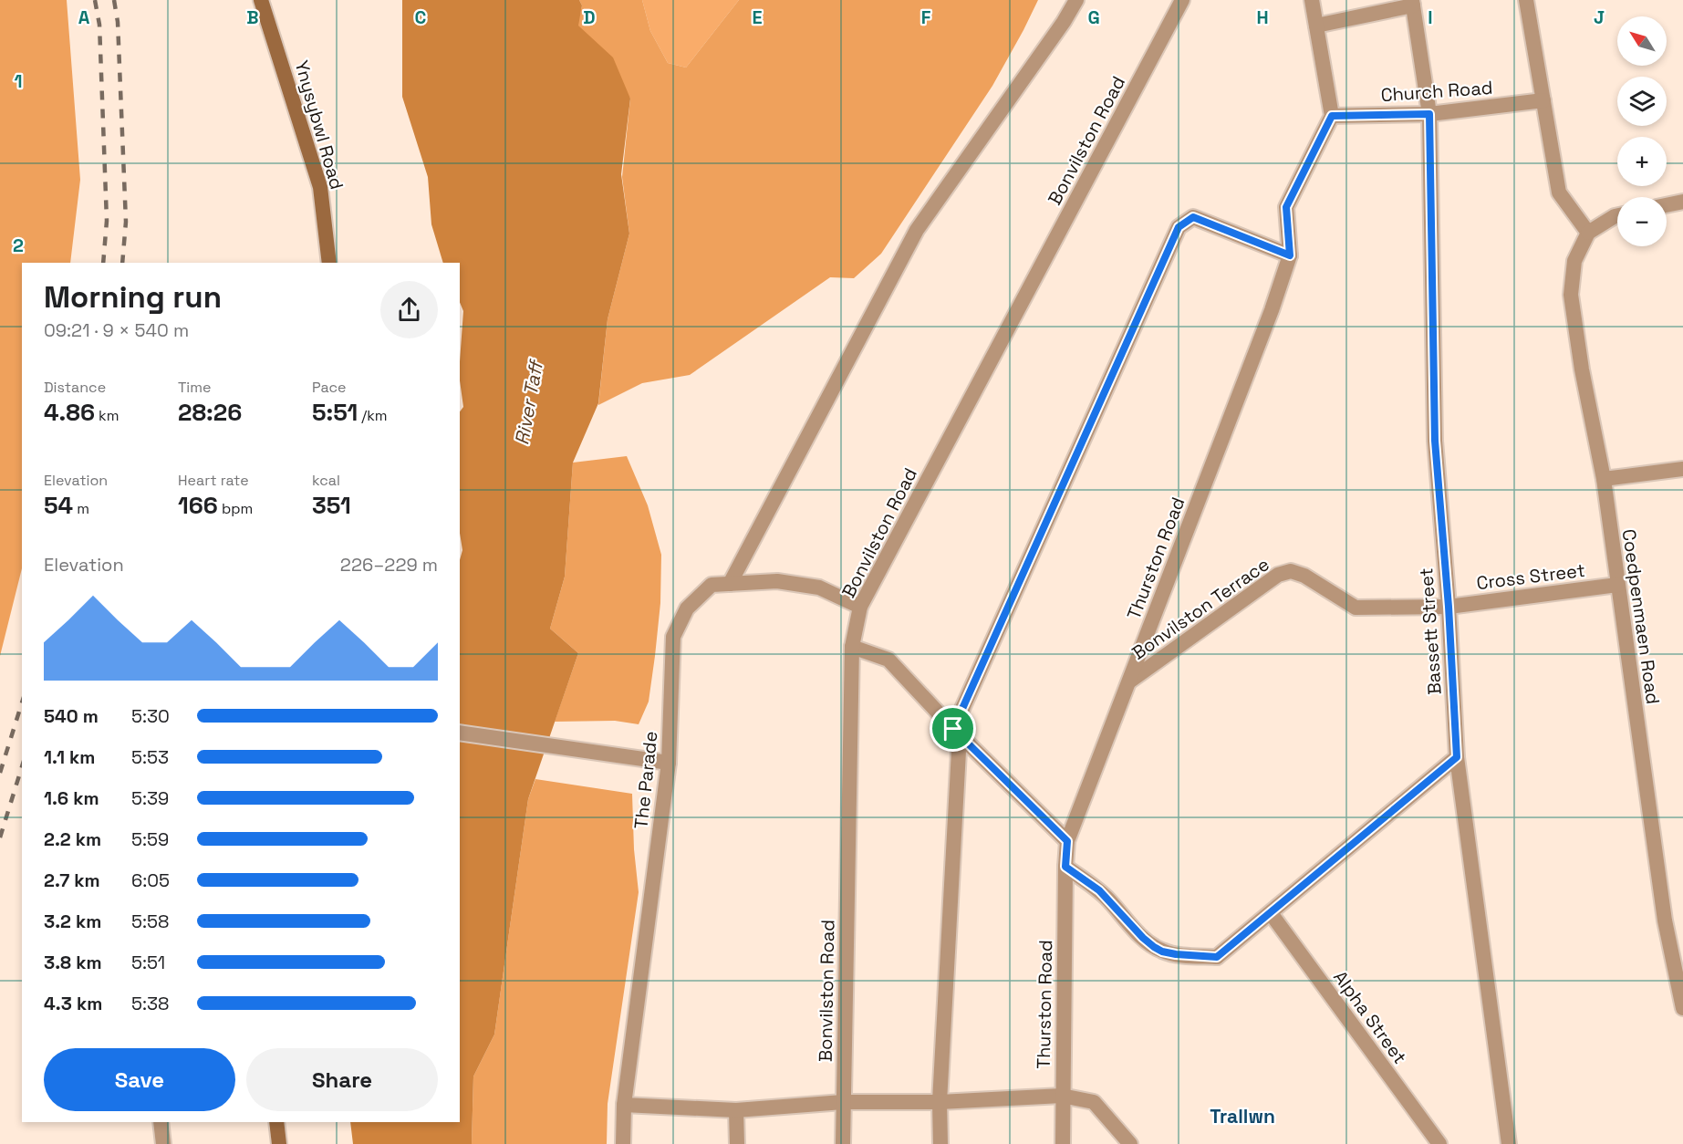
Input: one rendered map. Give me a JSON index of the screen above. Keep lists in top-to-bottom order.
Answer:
{
  "streets": {
    "main road": ["Ynysybwl Road"],
    "street": [
      "Church Road",
      "Bonvilston Road",
      "Thurston Road",
      "Cross Street",
      "Bonvilston Terrace",
      "Coedpenmaen Road",
      "Bassett Street",
      "The Parade",
      "Alpha Street"
    ]
  },
  "crossings": [
    ["Church Road", "Thurston Road"],
    ["Church Road", "Bassett Street"],
    ["Bonvilston Road", "The Parade"],
    ["Thurston Road", "Bonvilston Terrace"],
    ["Cross Street", "Bonvilston Terrace"],
    ["Cross Street", "Coedpenmaen Road"],
    ["Cross Street", "Bassett Street"],
    ["Bonvilston Terrace", "Bassett Street"]
  ],
  "districts": ["Trallwn"],
  "water": ["River Taff"],
  "north": "top left",
  "page": {
    "map_buttons": ["+", "−"],
    "heading": ["Morning run", "09:21 · 9 × 540 m"],
    "stats": [
      ["Distance", "4.86 km"],
      ["Time", "28:26"],
      ["Pace", "5:51 /km"],
      ["Elevation", "54 m"],
      ["Heart rate", "166 bpm"],
      ["kcal", "351"]
    ],
    "chart": ["Elevation", "226–229 m"],
    "list": [
      {
        "name": "540 m",
        "note": "5:30"
      },
      {
        "name": "1.1 km",
        "note": "5:53"
      },
      {
        "name": "1.6 km",
        "note": "5:39"
      },
      {
        "name": "2.2 km",
        "note": "5:59"
      },
      {
        "name": "2.7 km",
        "note": "6:05"
      },
      {
        "name": "3.2 km",
        "note": "5:58"
      },
      {
        "name": "3.8 km",
        "note": "5:51"
      },
      {
        "name": "4.3 km",
        "note": "5:38"
      }
    ],
    "buttons": ["Save", "Share"]
  },
  "grid": {
    "columns": [
      "A",
      "B",
      "C",
      "D",
      "E",
      "F",
      "G",
      "H",
      "I",
      "J"
    ],
    "rows": ["1", "2"]
  }
}
